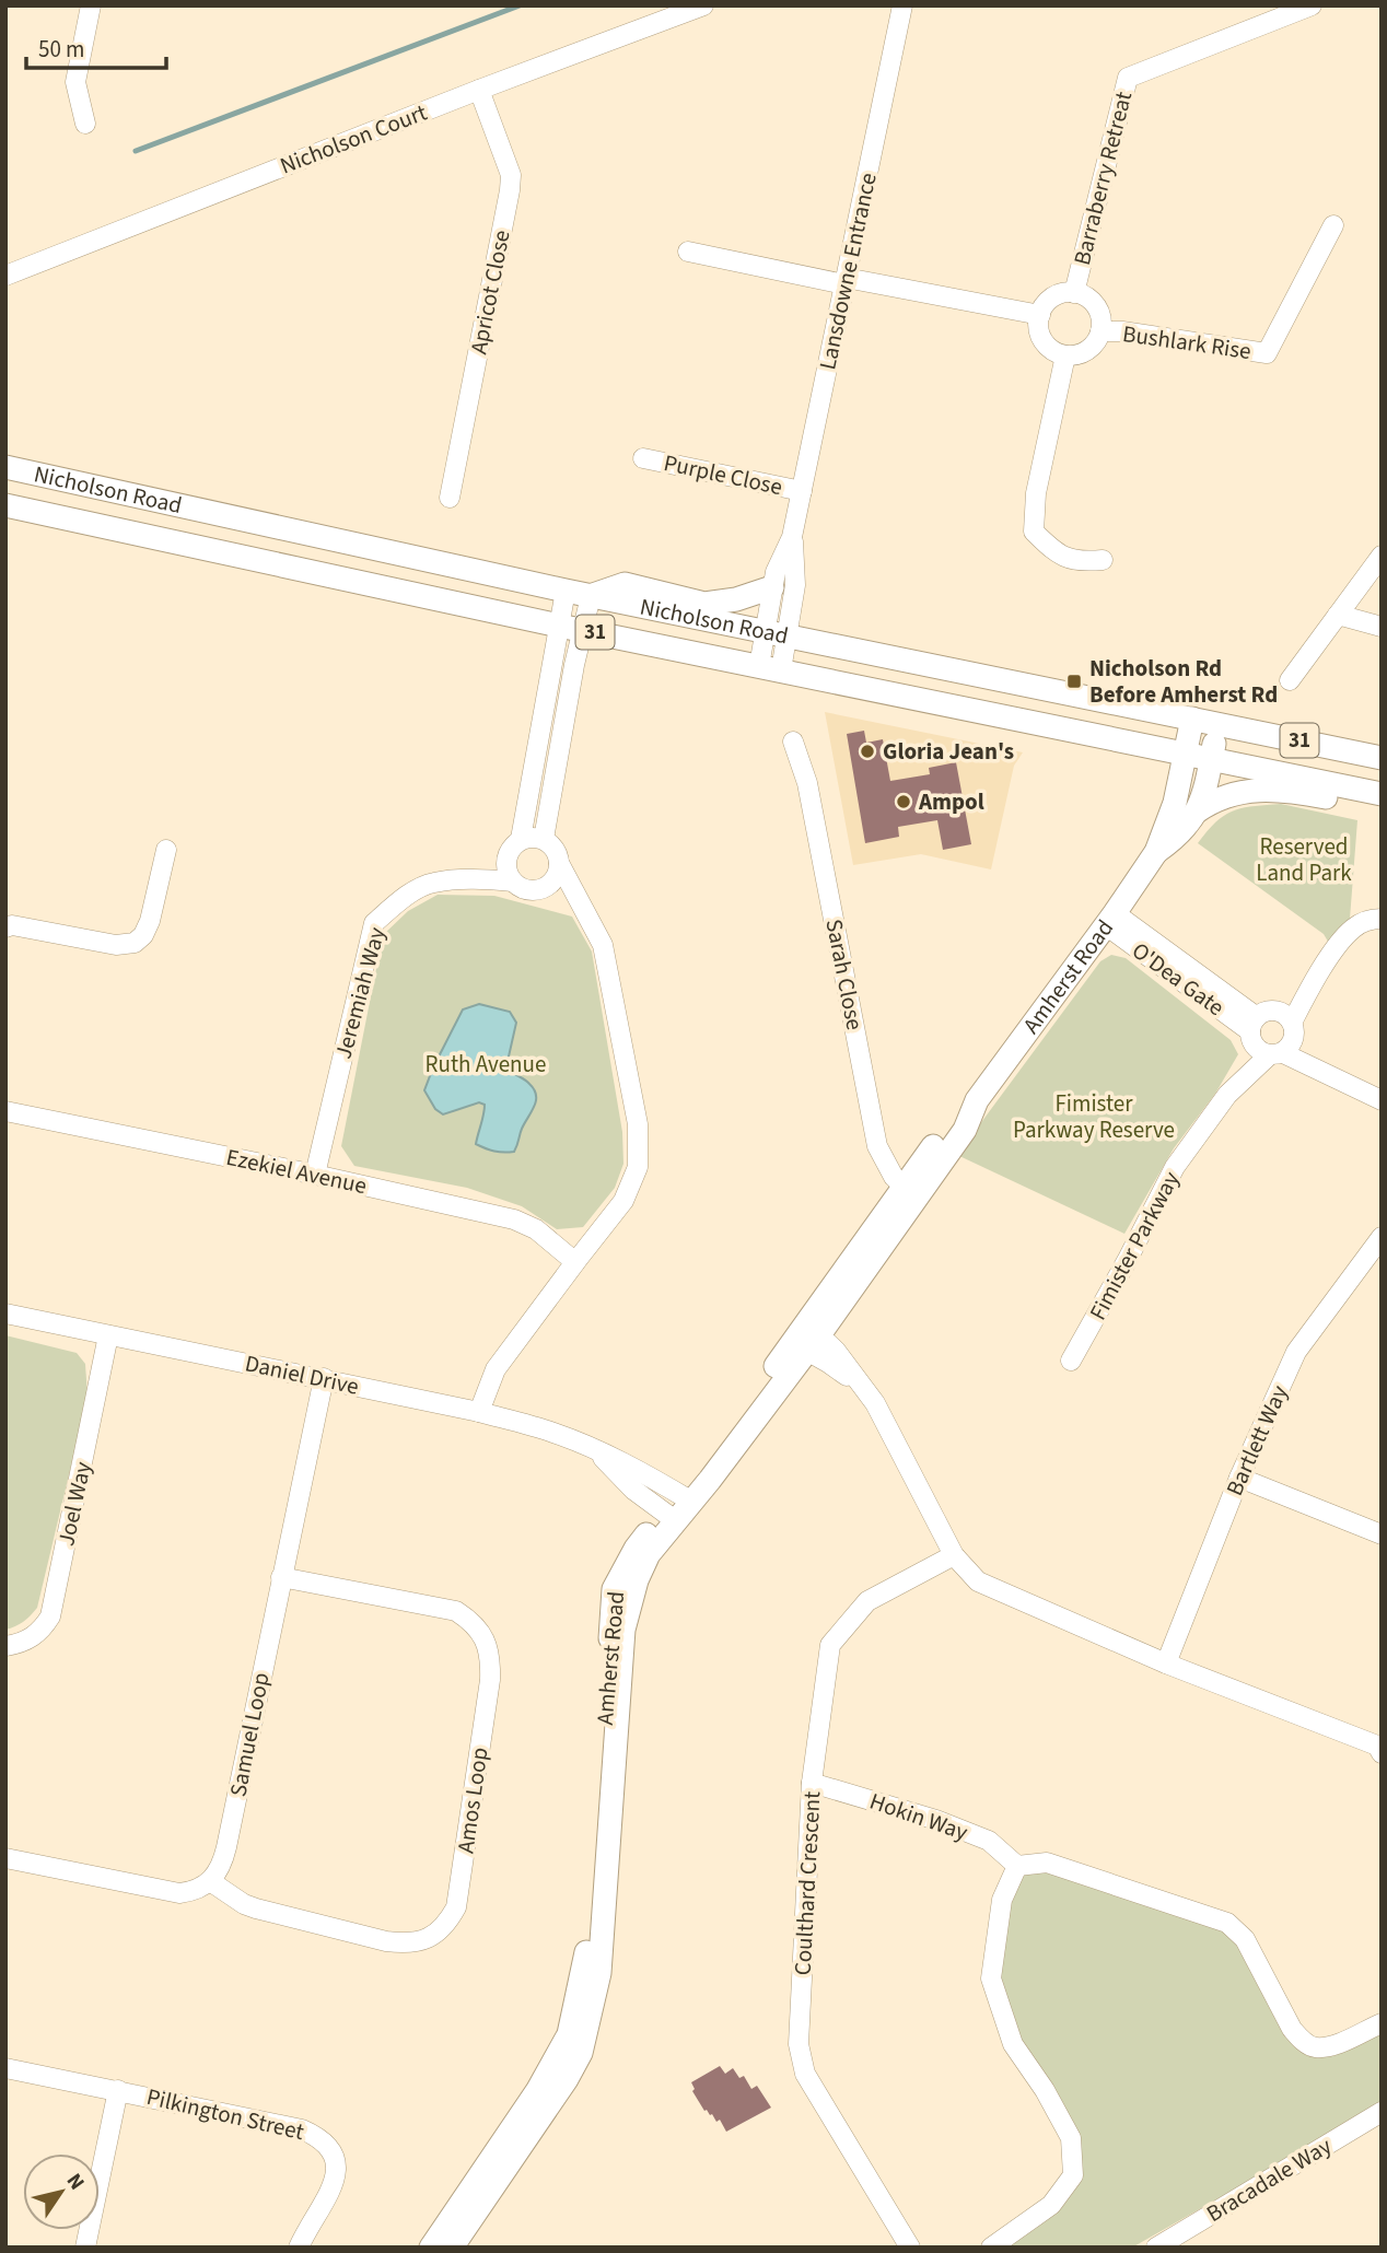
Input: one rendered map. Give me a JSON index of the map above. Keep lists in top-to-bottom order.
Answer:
{
  "streets": {
    "main road": ["Nicholson Road", "31", "Amherst Road"],
    "street": [
      "Nicholson Court",
      "Barraberry Retreat",
      "Lansdowne Entrance",
      "Apricot Close",
      "Bushlark Rise",
      "Purple Close",
      "Sarah Close",
      "O'Dea Gate",
      "Jeremiah Way",
      "Ezekiel Avenue",
      "Fimister Parkway",
      "Daniel Drive",
      "Bartlett Way",
      "Joel Way",
      "Samuel Loop",
      "Amos Loop",
      "Hokin Way",
      "Coulthard Crescent",
      "Pilkington Street",
      "Bracadale Way"
    ]
  },
  "crossings": [
    ["Nicholson Court", "Apricot Close"],
    ["Barraberry Retreat", "Bushlark Rise"],
    ["Lansdowne Entrance", "Purple Close"],
    ["Lansdowne Entrance", "Nicholson Road"],
    ["Nicholson Road", "Amherst Road"],
    ["Sarah Close", "Amherst Road"],
    ["Amherst Road", "O'Dea Gate"],
    ["Amherst Road", "Daniel Drive"],
    ["O'Dea Gate", "Fimister Parkway"],
    ["Jeremiah Way", "Ezekiel Avenue"],
    ["Daniel Drive", "Joel Way"],
    ["Daniel Drive", "Samuel Loop"],
    ["Samuel Loop", "Amos Loop"],
    ["Hokin Way", "Coulthard Crescent"]
  ],
  "parks": ["Reserved Land Park", "Ruth Avenue", "Fimister Parkway Reserve"],
  "places": {
    "transit": ["Nicholson Rd Before Amherst Rd"],
    "other": ["Gloria Jean's", "Ampol"]
  },
  "scale_bar": "50 m",
  "north": "top right"
}
